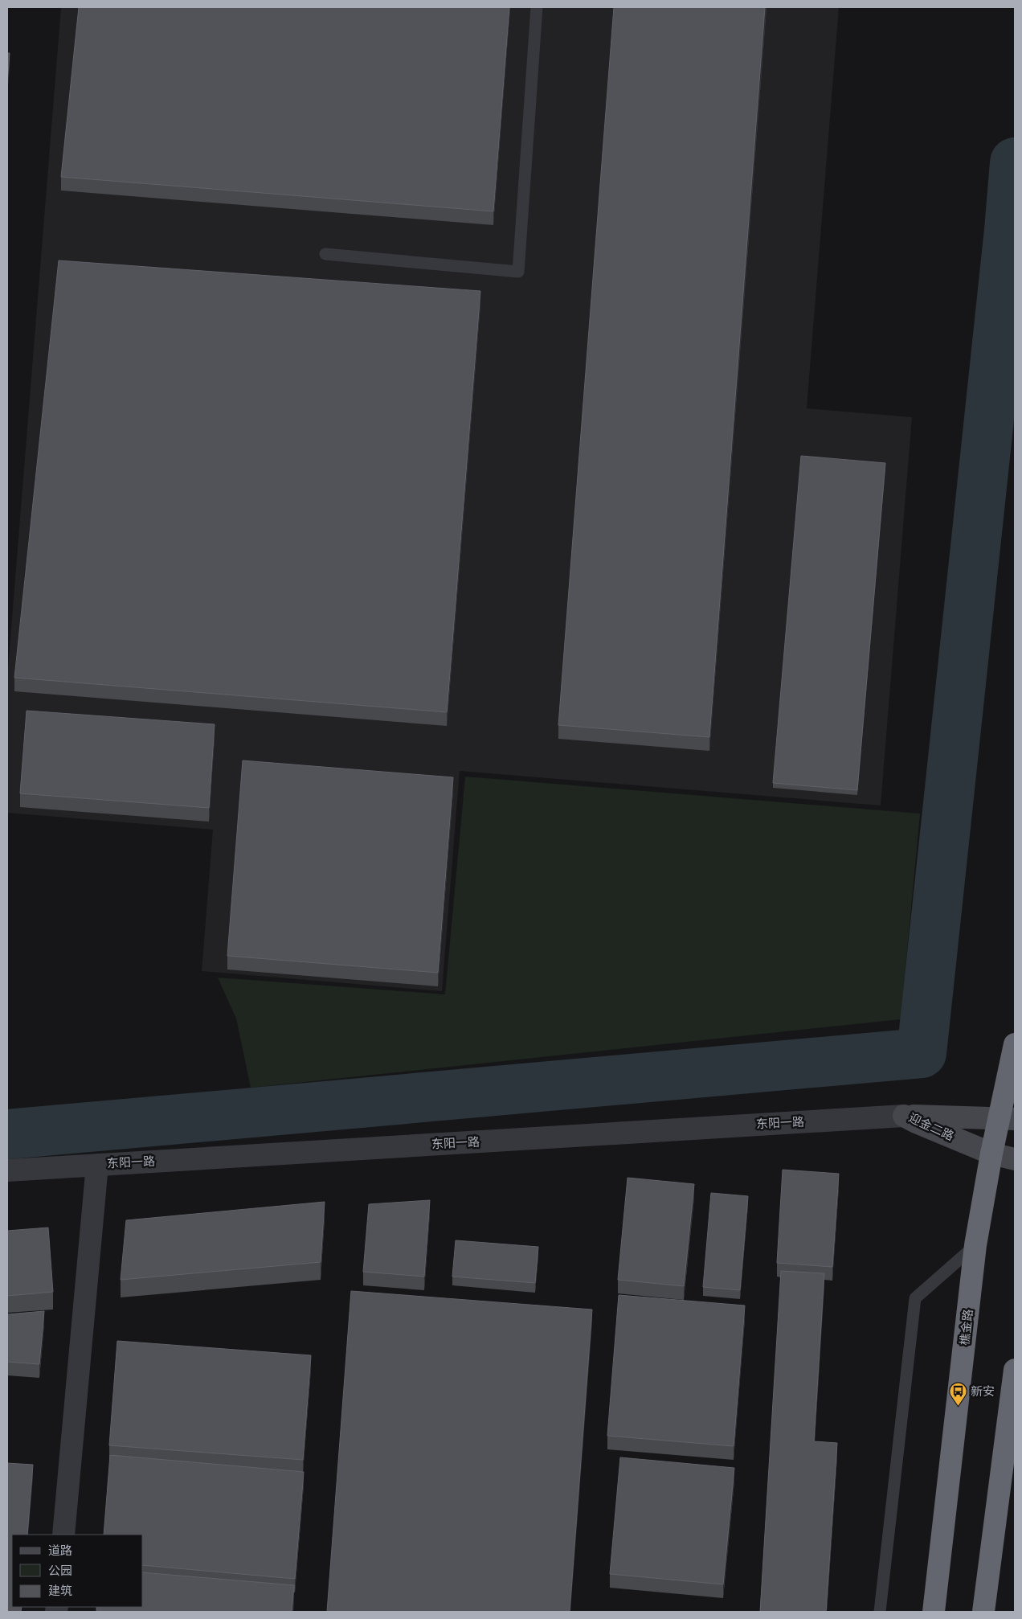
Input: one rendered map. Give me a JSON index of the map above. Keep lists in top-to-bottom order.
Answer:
{
  "streets": {
    "highway": ["樵金路"],
    "street": ["东阳一路", "迎金二路"]
  },
  "crossings": [
    ["东阳一路", "迎金二路"],
    ["迎金二路", "樵金路"]
  ],
  "places": {
    "bus stop": ["新安"]
  },
  "legend": ["道路", "公园", "建筑"]
}
